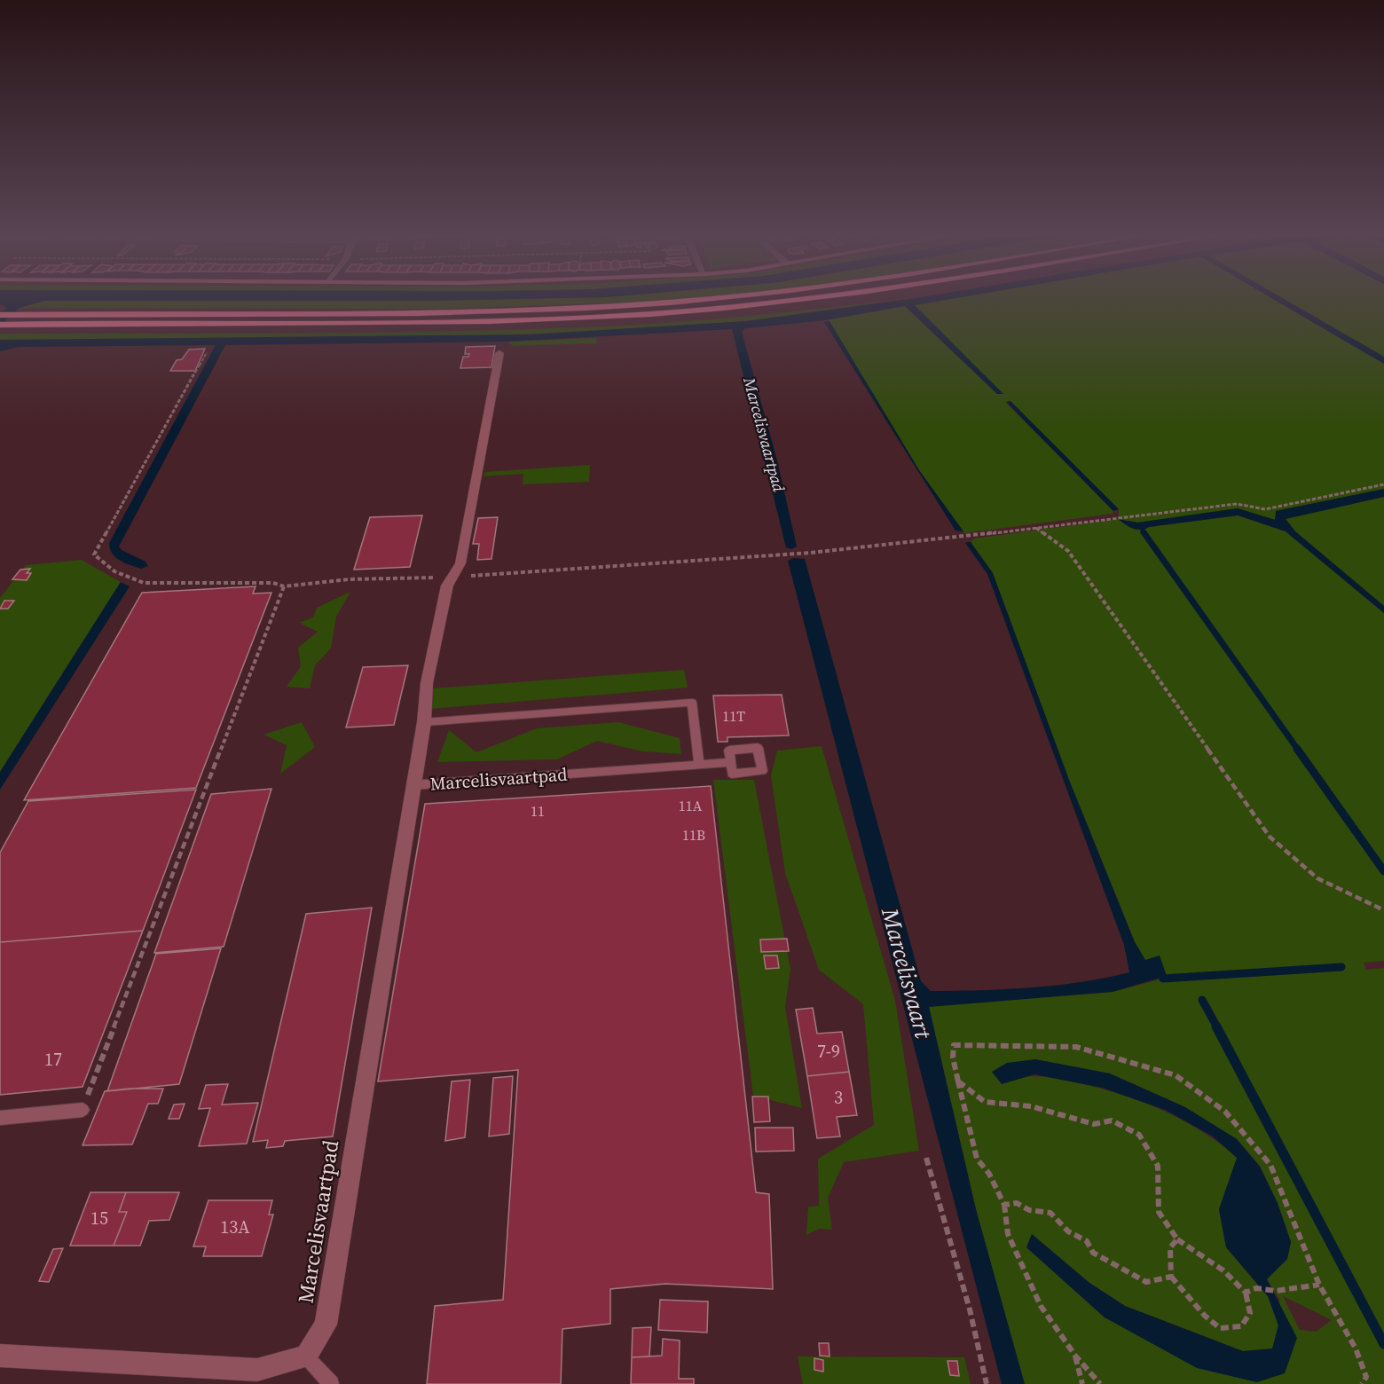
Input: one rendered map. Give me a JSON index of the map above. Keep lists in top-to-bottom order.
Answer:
{
  "streets": {
    "street": ["Marcelisvaartpad"]
  },
  "water": ["Marcelisvaartpad", "Marcelisvaart"],
  "house_numbers": [
    "11T",
    "11A",
    "11",
    "11B",
    "7-9",
    "17",
    "3",
    "15",
    "13A"
  ]
}
